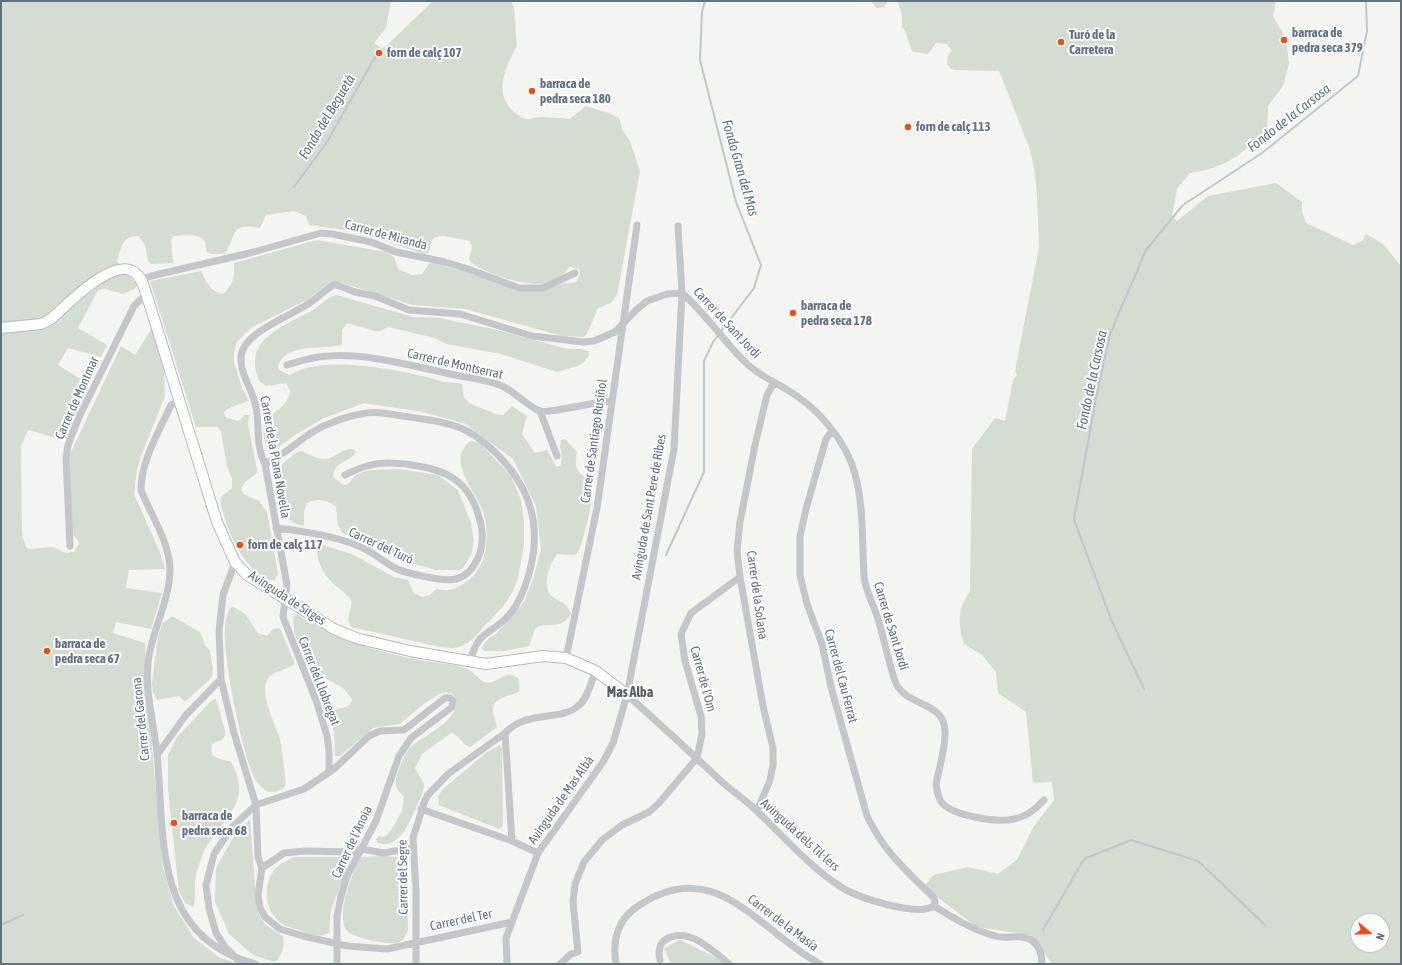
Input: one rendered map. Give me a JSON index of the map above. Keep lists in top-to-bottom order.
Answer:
{
  "streets": {
    "street": [
      "Carrer de Miranda",
      "Carrer de Sant Jordi",
      "Carrer de Montserrat",
      "Carrer de Montmar",
      "Carrer de Santiago Rusiñol",
      "Carrer de la Plana Novella",
      "Avinguda de Sant Pere de Ribes",
      "Carrer del Turó",
      "Carrer de la Solana",
      "Avinguda de Sitges",
      "Carrer del Cau Ferrat",
      "Carrer de l'Om",
      "Carrer del Llobregat",
      "Carrer del Garona",
      "Avinguda de Mas Albà",
      "Avinguda dels Til·lers",
      "Carrer de l'Anoia",
      "Carrer del Segre",
      "Carrer del Ter",
      "Carrer de la Masia"
    ]
  },
  "crossings": [
    ["Carrer de Miranda", "Avinguda de Sitges"],
    ["Carrer de Sant Jordi", "Carrer de la Plana Novella"],
    ["Carrer de Sant Jordi", "Avinguda de Sant Pere de Ribes"],
    ["Carrer de Sant Jordi", "Carrer de la Solana"],
    ["Carrer de Sant Jordi", "Carrer del Cau Ferrat"],
    ["Carrer de Montmar", "Avinguda de Sitges"],
    ["Carrer de Santiago Rusiñol", "Carrer de la Plana Novella"],
    ["Carrer de Santiago Rusiñol", "Avinguda de Sitges"],
    ["Carrer de la Plana Novella", "Avinguda de Sant Pere de Ribes"],
    ["Carrer de la Plana Novella", "Carrer del Turó"],
    ["Carrer de la Plana Novella", "Avinguda de Sitges"],
    ["Carrer de la Plana Novella", "Carrer del Llobregat"],
    ["Avinguda de Sant Pere de Ribes", "Avinguda de Sitges"],
    ["Avinguda de Sant Pere de Ribes", "Avinguda de Mas Albà"],
    ["Carrer de la Solana", "Carrer de l'Om"],
    ["Carrer de la Solana", "Avinguda dels Til·lers"],
    ["Avinguda de Sitges", "Carrer de l'Om"],
    ["Avinguda de Sitges", "Carrer del Llobregat"],
    ["Avinguda de Sitges", "Carrer del Garona"],
    ["Avinguda de Sitges", "Avinguda de Mas Albà"],
    ["Avinguda de Sitges", "Avinguda dels Til·lers"],
    ["Avinguda de Sitges", "Carrer del Segre"],
    ["Carrer del Cau Ferrat", "Avinguda dels Til·lers"],
    ["Carrer de l'Om", "Avinguda dels Til·lers"],
    ["Avinguda de Mas Albà", "Carrer del Ter"],
    ["Carrer de l'Anoia", "Carrer del Ter"],
    ["Carrer del Segre", "Carrer del Ter"]
  ],
  "districts": ["Mas Alba"],
  "water": ["Fondo del Beguetà", "Fondo de la Carsosa", "Fondo Gran del Mas"],
  "places": [
    "barraca de pedra seca 379",
    "Turó de la Carretera",
    "forn de calç 107",
    "barraca de pedra seca 180",
    "forn de calç 113",
    "barraca de pedra seca 178",
    "forn de calç 117",
    "barraca de pedra seca 67",
    "barraca de pedra seca 68"
  ],
  "north": "right"
}
